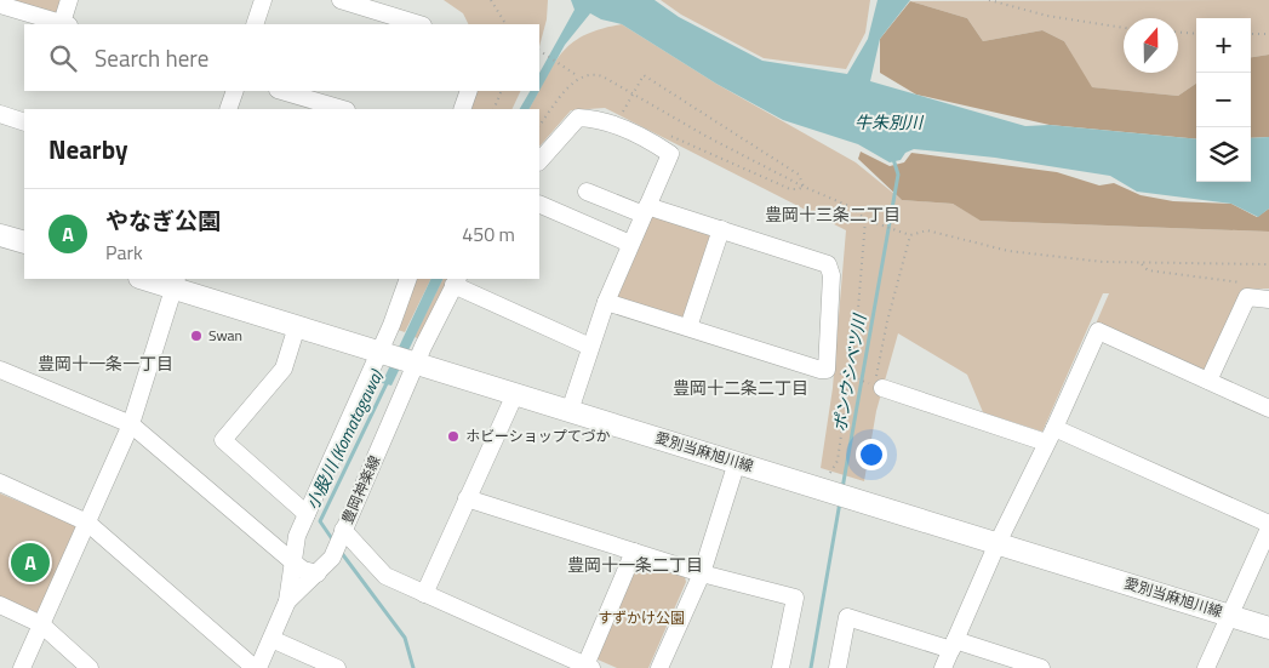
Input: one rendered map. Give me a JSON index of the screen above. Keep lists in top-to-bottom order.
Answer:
{
  "streets": {
    "main road": ["愛別当麻旭川線"],
    "street": ["豊岡神楽線"]
  },
  "crossings": [
    ["愛別当麻旭川線", "豊岡神楽線"]
  ],
  "districts": [
    "豊岡十三条二丁目",
    "豊岡十一条一丁目",
    "豊岡十二条二丁目",
    "豊岡十一条二丁目"
  ],
  "water": ["牛朱別川", "ポンウシベツ川", "小股川 (Komatagawa)"],
  "parks": ["すずかけ公園"],
  "places": ["Swan", "ホビーショップてづか"],
  "north": "top",
  "page": {
    "map_buttons": ["+", "−"],
    "search": "Search here",
    "heading": "Nearby",
    "list": [
      {
        "mark": "A",
        "name": "やなぎ公園",
        "note": "Park",
        "value": "450 m"
      }
    ],
    "pins": "A"
  }
}
